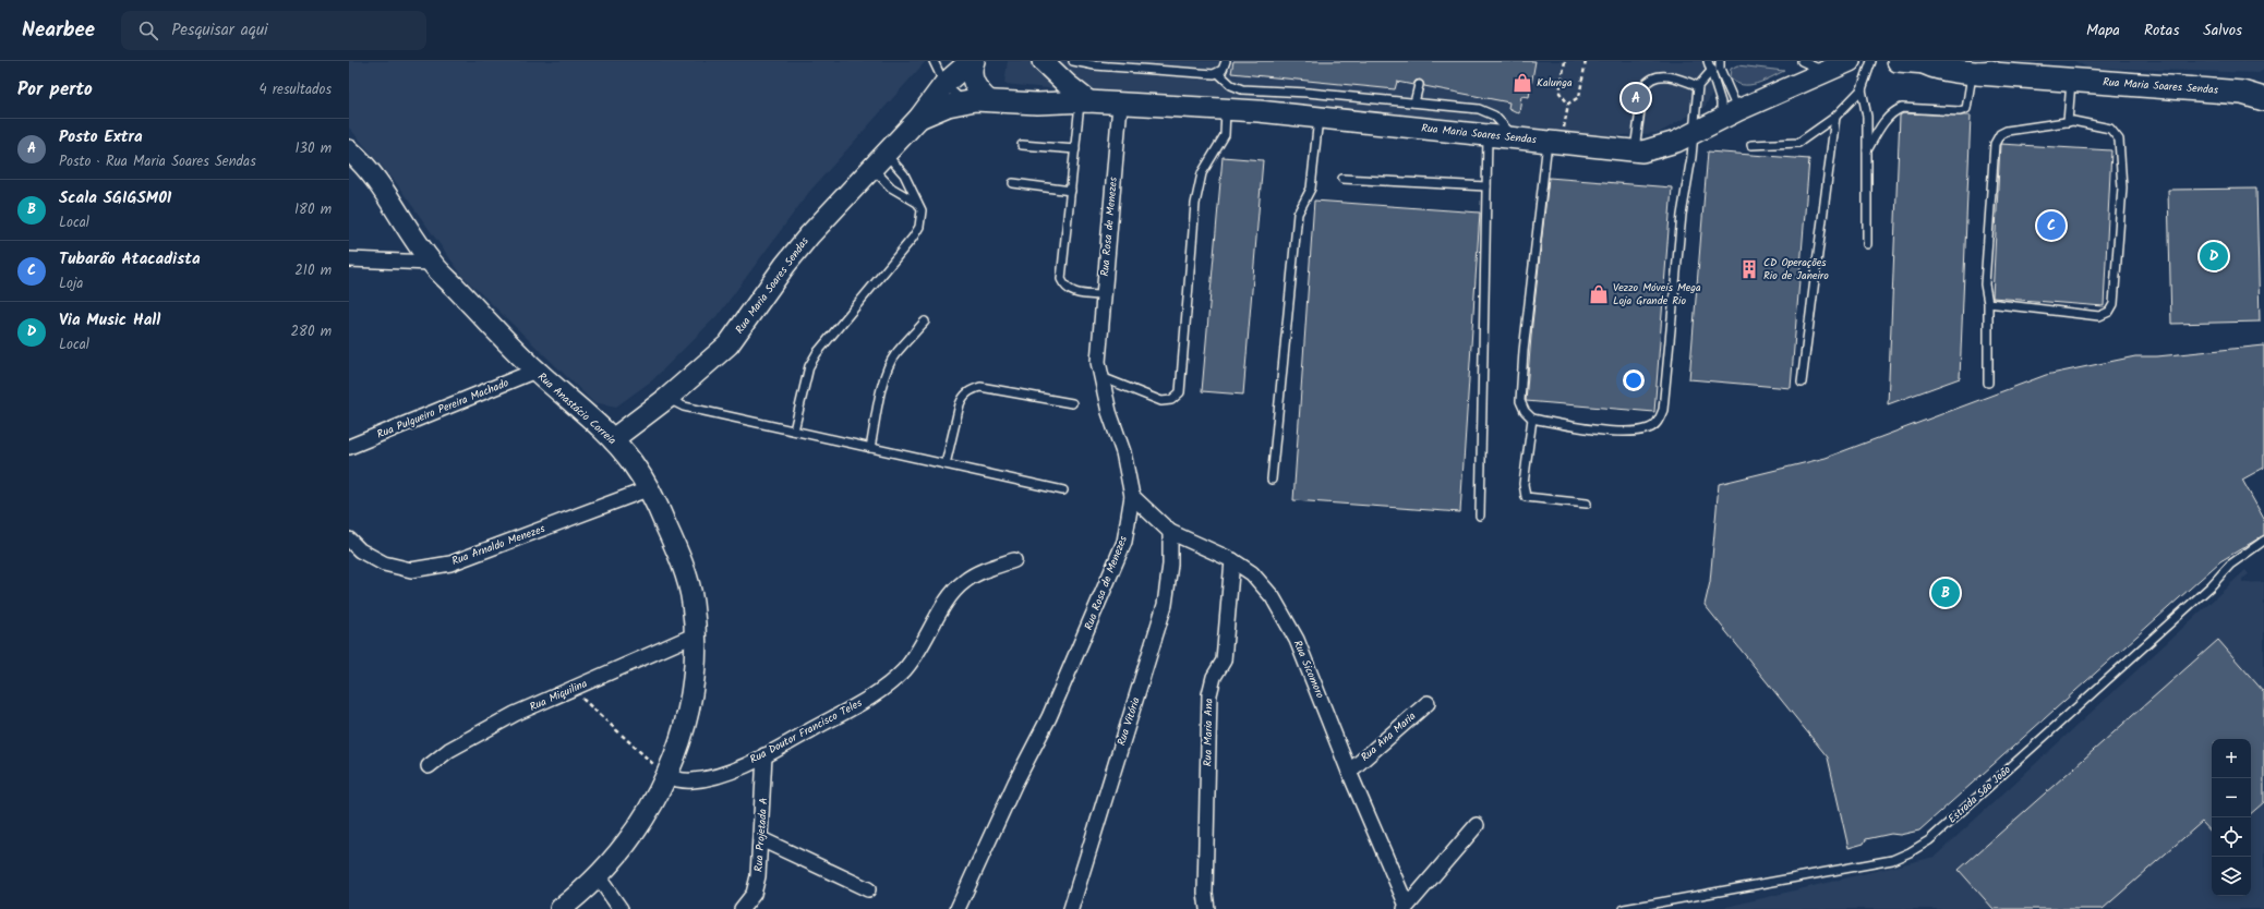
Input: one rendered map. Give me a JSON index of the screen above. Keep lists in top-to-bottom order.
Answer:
{
  "streets": {
    "main road": ["Rua Maria Soares Sendas", "Rua Anastácio Correia"],
    "street": [
      "Rua Rosa de Menezes",
      "Rua Pulgueiro Pereira Machado",
      "Rua Arnaldo Menezes",
      "Rua Sicomoro",
      "Rua Miquilina",
      "Rua Vitória",
      "Rua Doutor Francisco Teles",
      "Rua Maria Ana",
      "Rua Ana Maria",
      "Rua Projetada A"
    ],
    "lane": ["Estrada São João"]
  },
  "crossings": [
    ["Rua Maria Soares Sendas", "Rua Rosa de Menezes"],
    ["Rua Maria Soares Sendas", "Rua Anastácio Correia"],
    ["Rua Rosa de Menezes", "Rua Sicomoro"],
    ["Rua Pulgueiro Pereira Machado", "Rua Anastácio Correia"],
    ["Rua Anastácio Correia", "Rua Arnaldo Menezes"],
    ["Rua Anastácio Correia", "Rua Miquilina"],
    ["Rua Anastácio Correia", "Rua Doutor Francisco Teles"],
    ["Rua Sicomoro", "Rua Vitória"],
    ["Rua Sicomoro", "Rua Maria Ana"],
    ["Rua Sicomoro", "Rua Ana Maria"],
    ["Rua Doutor Francisco Teles", "Rua Projetada A"]
  ],
  "places": {
    "shop": ["Kalunga", "Vezzo Móveis Mega Loja Grande Rio"],
    "building": ["CD Operações Rio de Janeiro"]
  },
  "page": {
    "header": "Nearbee",
    "search": "Pesquisar aqui",
    "nav": ["Mapa", "Rotas", "Salvos"],
    "heading": ["Por perto", "4 resultados"],
    "pins": [
      "A",
      "C",
      "D",
      "B"
    ],
    "list": [
      {
        "mark": "A",
        "name": "Posto Extra",
        "note": "Posto · Rua Maria Soares Sendas",
        "value": "130 m"
      },
      {
        "mark": "B",
        "name": "Scala SGIGSM01",
        "note": "Local",
        "value": "180 m"
      },
      {
        "mark": "C",
        "name": "Tubarão Atacadista",
        "note": "Loja",
        "value": "210 m"
      },
      {
        "mark": "D",
        "name": "Via Music Hall",
        "note": "Local",
        "value": "280 m"
      }
    ],
    "map_buttons": ["+", "−"]
  }
}
